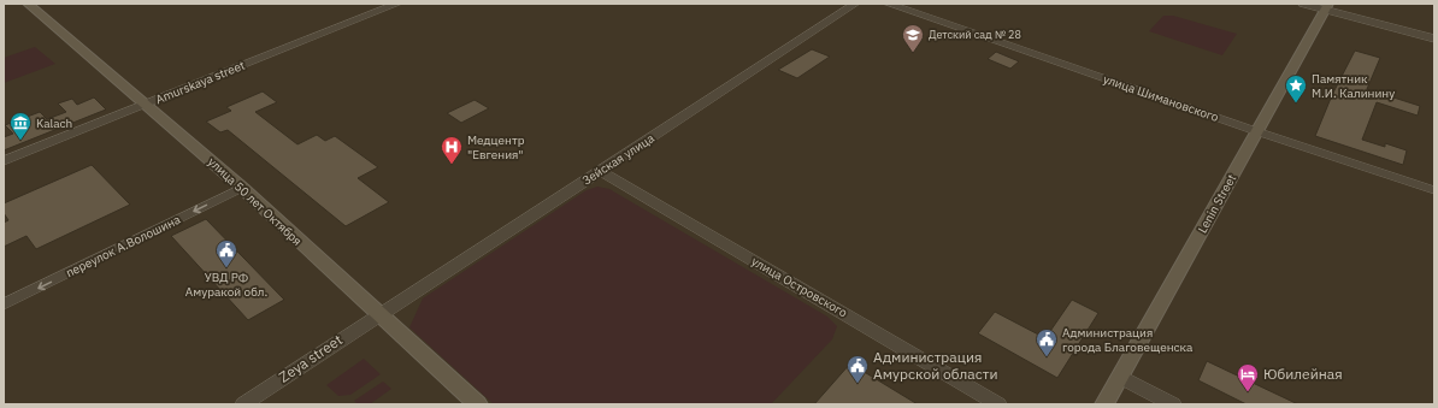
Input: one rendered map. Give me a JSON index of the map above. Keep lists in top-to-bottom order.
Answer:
{
  "streets": {
    "main road": ["улица 50 лет Октября", "Lenin Street"],
    "street": [
      "Amurskaya street",
      "улица Шимановского",
      "Зейская улица",
      "переулок А.Волошина",
      "улица Островского",
      "Zeya street"
    ]
  },
  "crossings": [
    ["Amurskaya street", "улица 50 лет Октября"],
    ["улица Шимановского", "Lenin Street"],
    ["Зейская улица", "улица 50 лет Октября"],
    ["Зейская улица", "улица Островского"],
    ["Зейская улица", "Zeya street"],
    ["улица 50 лет Октября", "переулок А.Волошина"],
    ["улица 50 лет Октября", "Zeya street"]
  ],
  "one_way": ["переулок А.Волошина"],
  "places": {
    "school or university": ["Детский сад № 28"],
    "place": ["Памятник М.И. Калинину"],
    "museum": ["Kalach"],
    "hospital": ["Медцентр \"Евгения\""],
    "public building": ["УВД РФ Амуракой обл.", "Администрация города Благовещенска", "Администрация Амурской области"],
    "hotel": ["Юбилейная"]
  }
}
